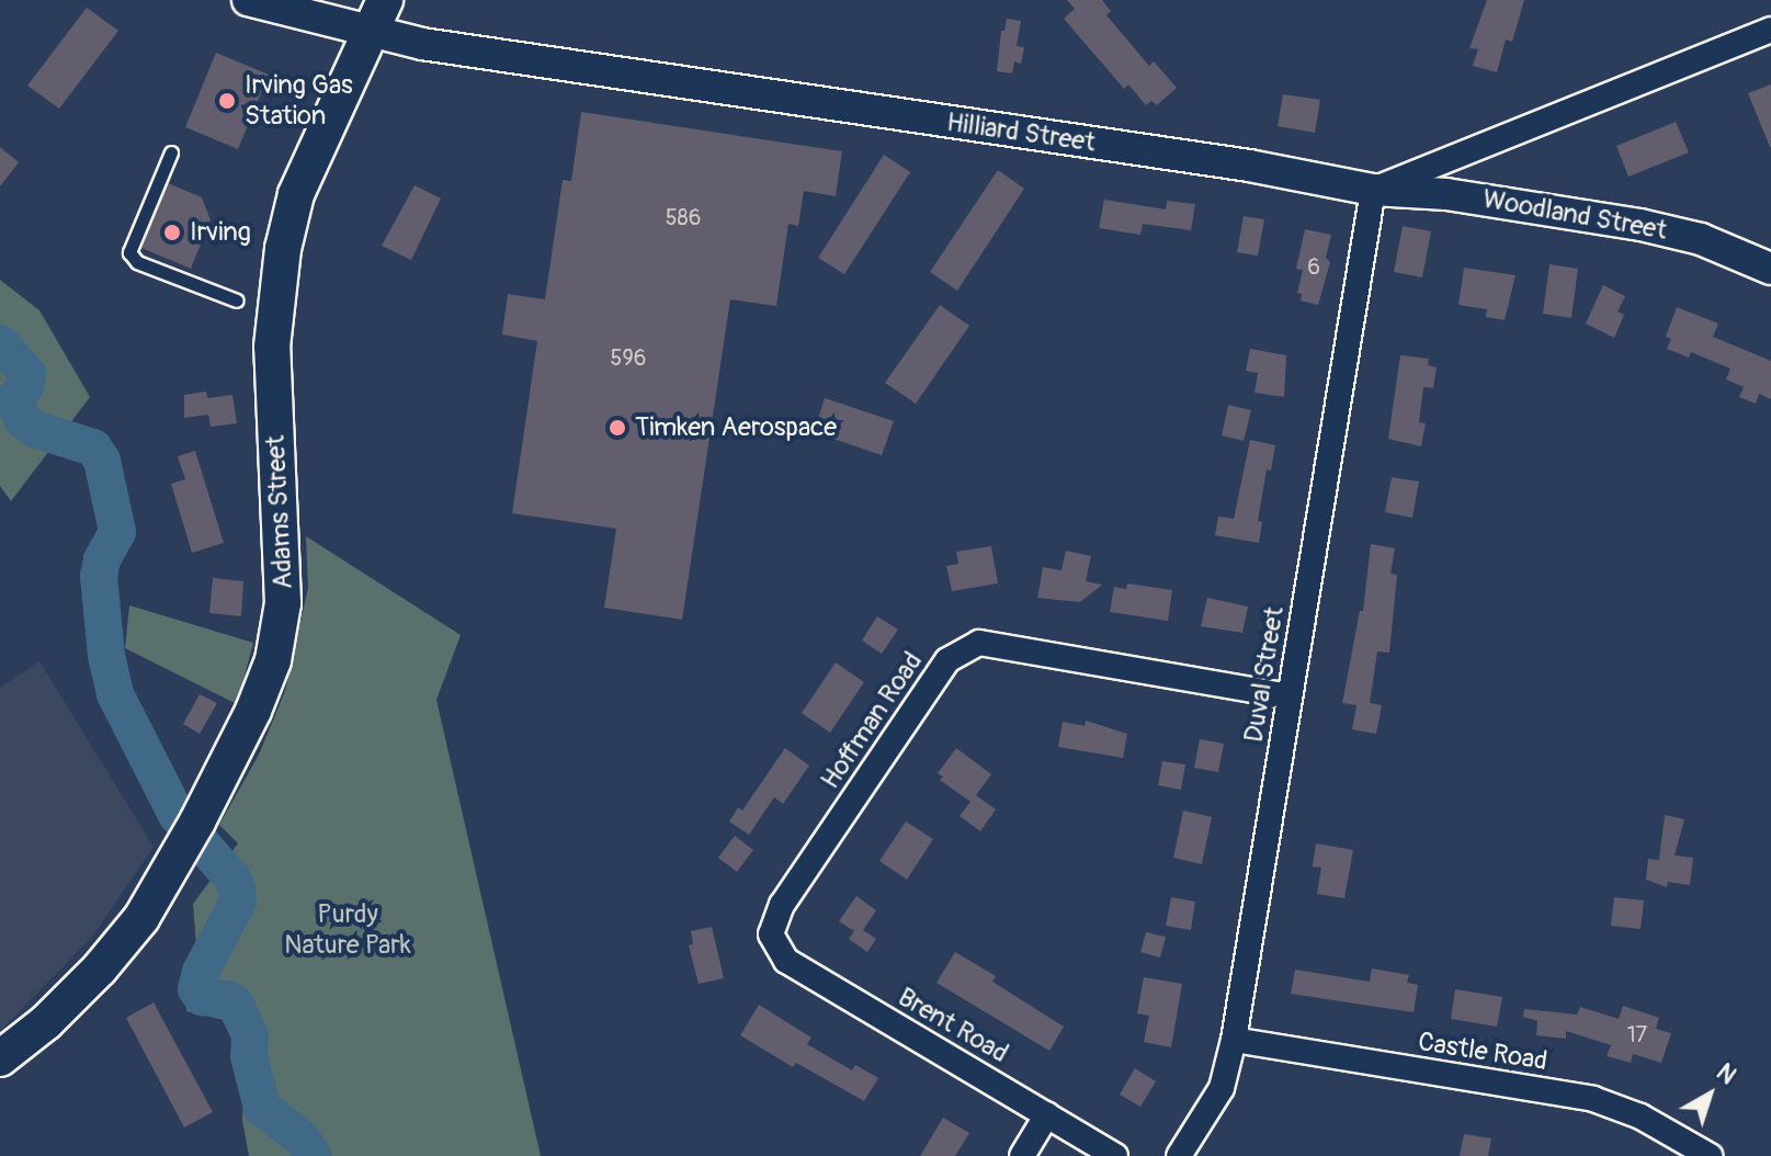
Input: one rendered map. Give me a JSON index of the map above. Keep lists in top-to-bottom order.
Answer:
{
  "streets": {
    "main road": ["Adams Street"],
    "street": [
      "Hilliard Street",
      "Woodland Street",
      "Duval Street",
      "Hoffman Road",
      "Brent Road",
      "Castle Road"
    ]
  },
  "crossings": [
    ["Hilliard Street", "Woodland Street"],
    ["Hilliard Street", "Adams Street"],
    ["Hilliard Street", "Duval Street"],
    ["Woodland Street", "Duval Street"],
    ["Duval Street", "Hoffman Road"],
    ["Duval Street", "Castle Road"],
    ["Hoffman Road", "Brent Road"]
  ],
  "parks": ["Purdy Nature Park"],
  "places": ["Irving Gas Station", "Irving", "Timken Aerospace"],
  "house_numbers": [
    "586",
    "6",
    "596",
    "17"
  ],
  "north": "top right"
}
